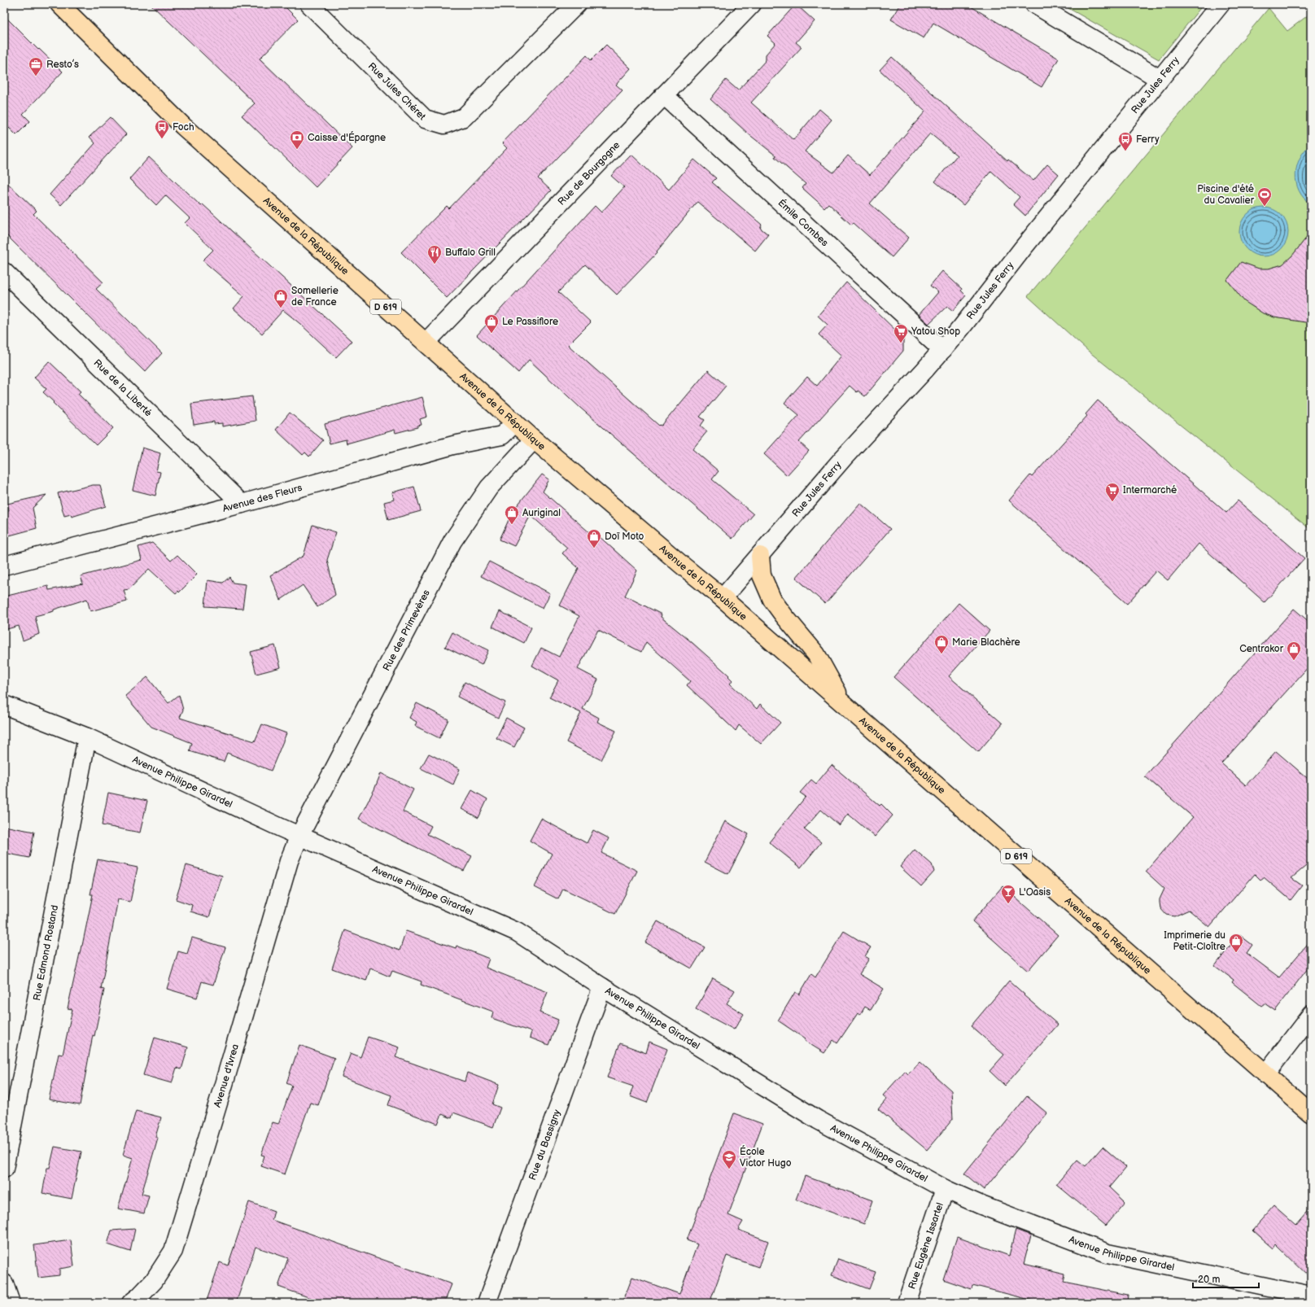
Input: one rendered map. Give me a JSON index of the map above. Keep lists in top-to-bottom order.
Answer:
{
  "streets": {
    "main road": ["Avenue de la République", "D 619"],
    "street": [
      "Rue Jules Ferry",
      "Rue Jules Chéret",
      "Rue de Bourgogne",
      "Émile Combes",
      "Rue de la Liberté",
      "Avenue des Fleurs",
      "Rue des Primevères",
      "Avenue Philippe Girardel",
      "Rue Edmond Rostand",
      "Avenue d'Ivrea",
      "Rue du Bassigny",
      "Rue Eugène Issartel"
    ]
  },
  "crossings": [
    ["Rue Jules Ferry", "Émile Combes"],
    ["Rue Jules Ferry", "Avenue de la République"],
    ["Rue de Bourgogne", "Émile Combes"],
    ["Rue de Bourgogne", "Avenue de la République"],
    ["Avenue de la République", "Avenue des Fleurs"],
    ["Avenue de la République", "Rue des Primevères"],
    ["Rue de la Liberté", "Avenue des Fleurs"],
    ["Rue des Primevères", "Avenue Philippe Girardel"],
    ["Rue des Primevères", "Avenue d'Ivrea"],
    ["Avenue Philippe Girardel", "Rue Edmond Rostand"],
    ["Avenue Philippe Girardel", "Avenue d'Ivrea"],
    ["Avenue Philippe Girardel", "Rue du Bassigny"],
    ["Avenue Philippe Girardel", "Rue Eugène Issartel"]
  ],
  "places": {
    "office": ["Resto’s"],
    "bus stop": ["Foch", "Ferry"],
    "bank": ["Caisse d'Épargne"],
    "sports": ["Piscine d'été du Cavalier"],
    "restaurant": ["Buffalo Grill"],
    "shop": [
      "Somellerie de France",
      "Le Passiflore",
      "Auriginal",
      "Doï Moto",
      "Marie Blachère",
      "Centrakor",
      "Imprimerie du Petit-Cloître"
    ],
    "supermarket": ["Yatou Shop", "Intermarché"],
    "bar": ["L'Oasis"],
    "school or university": ["École Victor Hugo"]
  },
  "scale_bar": "20 m"
}
